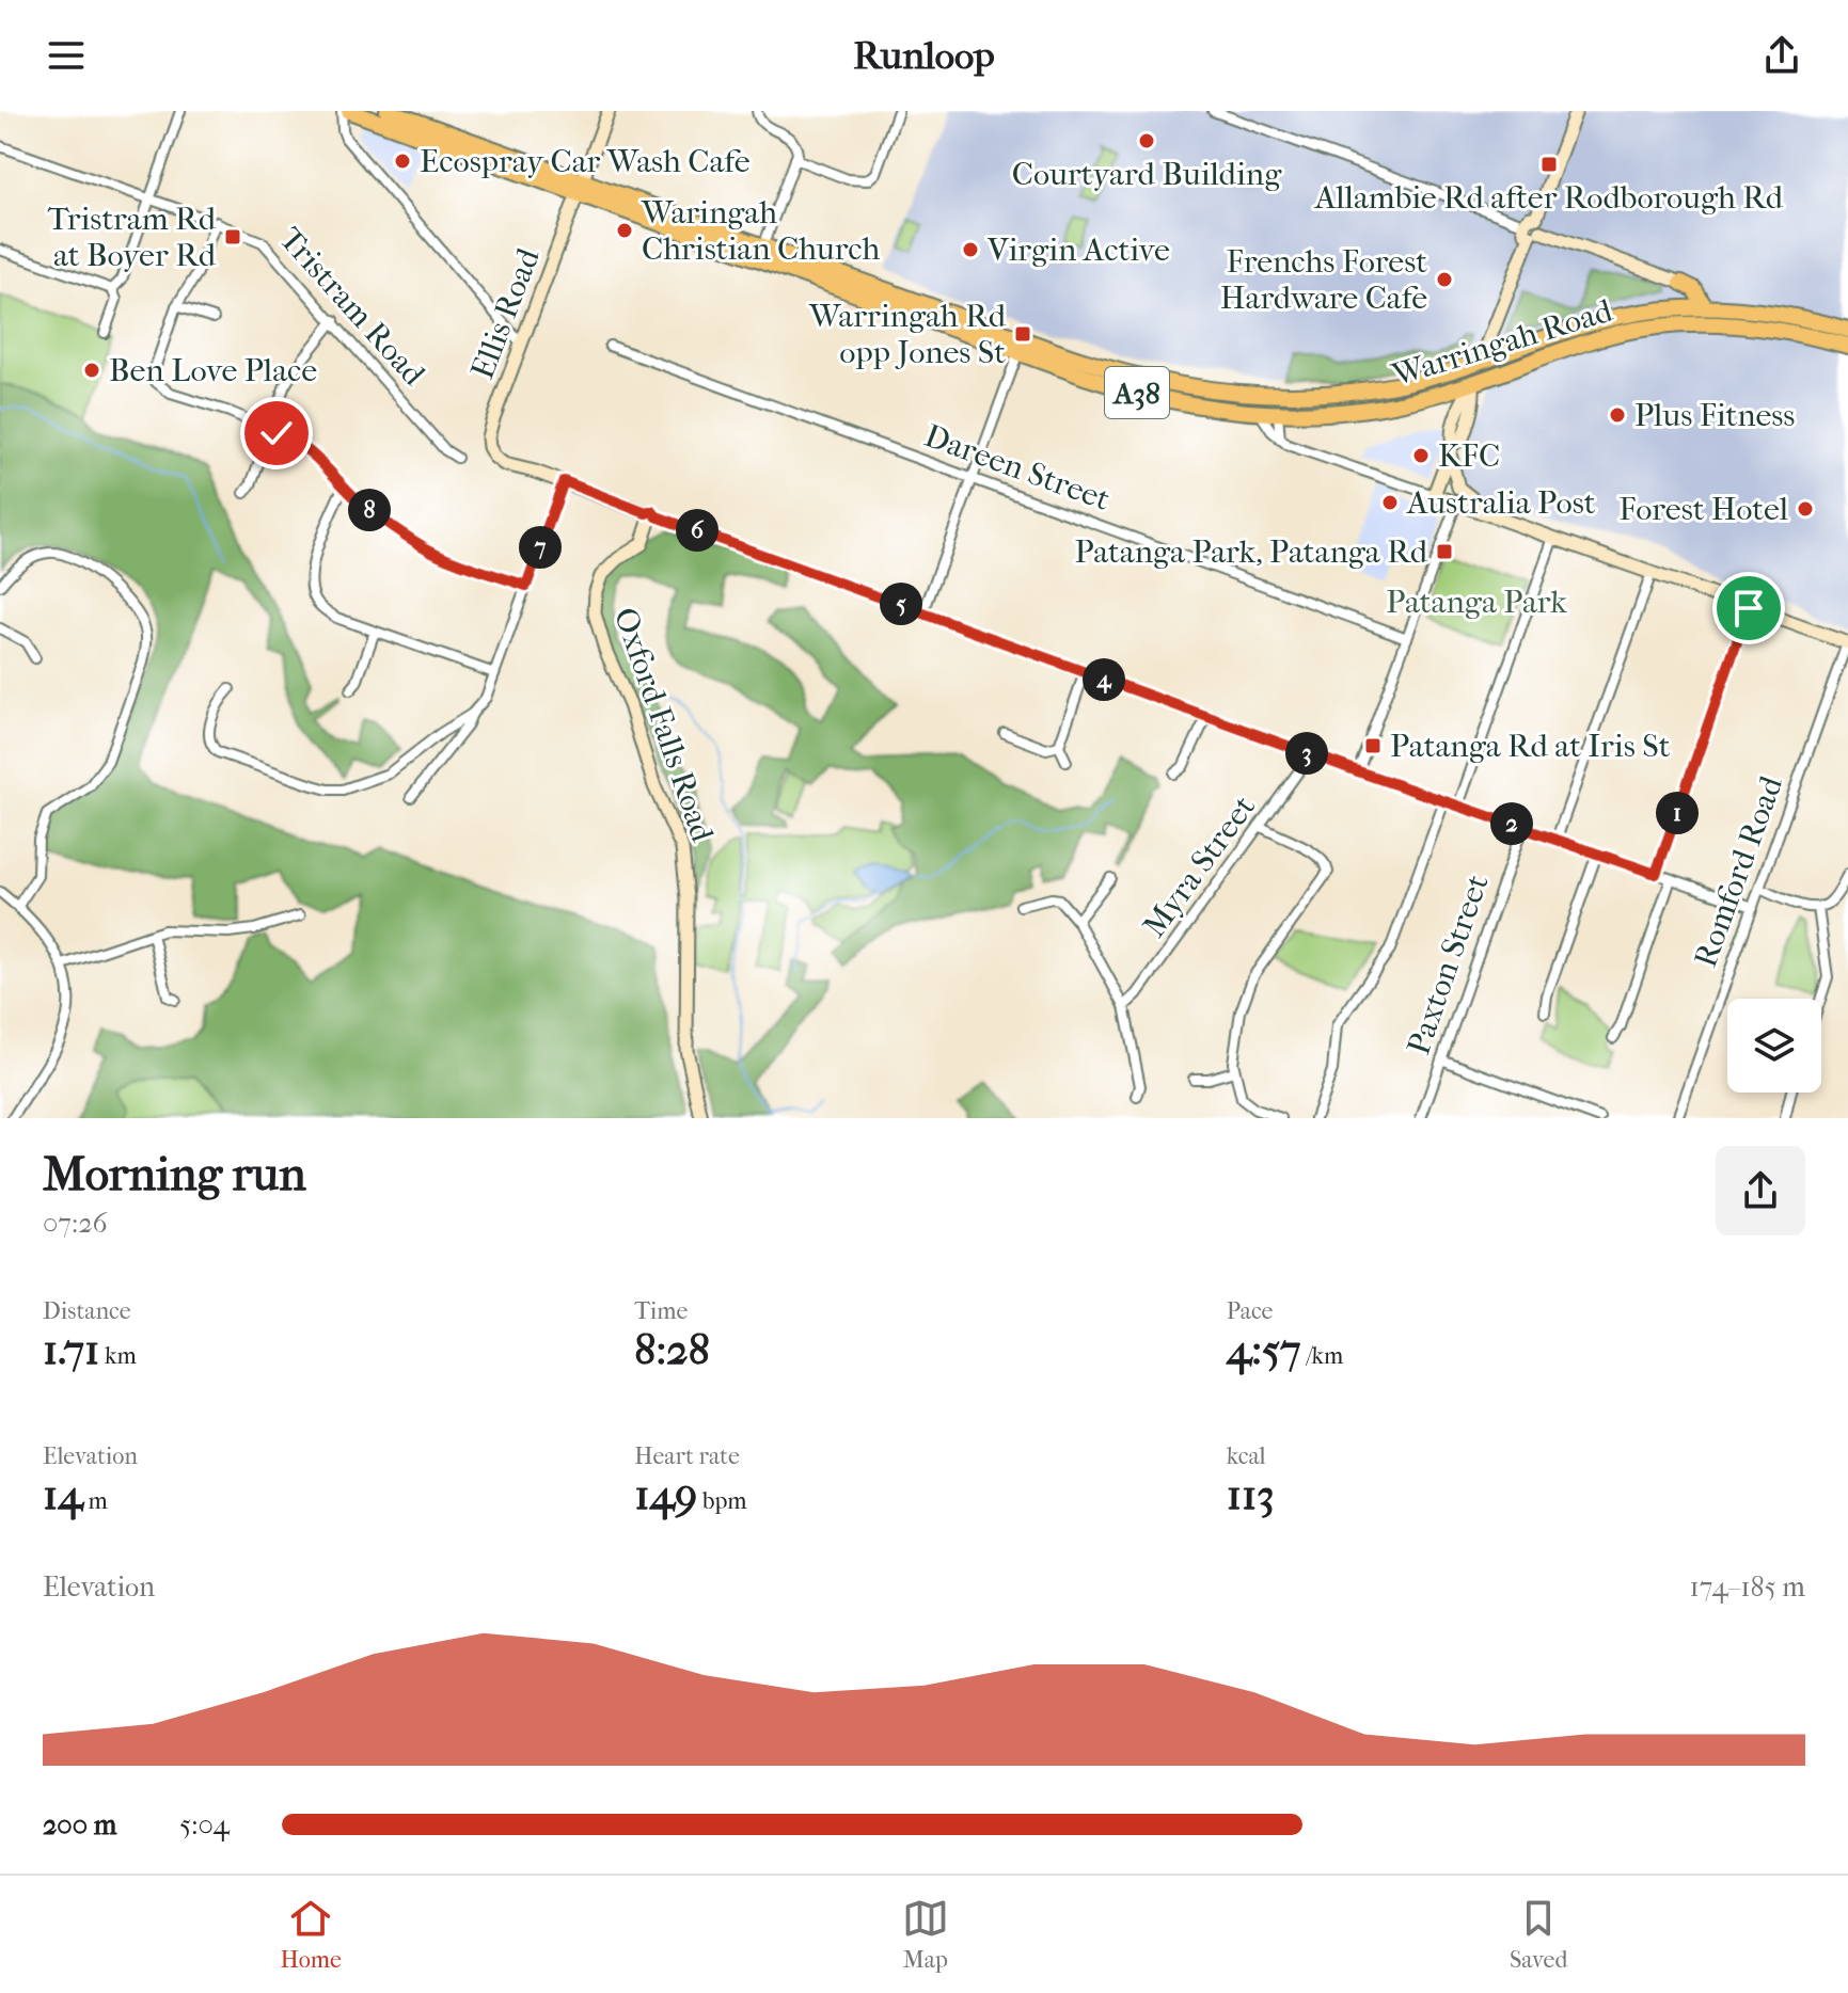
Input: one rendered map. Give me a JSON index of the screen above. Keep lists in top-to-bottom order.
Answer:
{
  "streets": {
    "highway": ["Warringah Road", "A38"],
    "street": [
      "Tristram Road",
      "Ellis Road",
      "Dareen Street",
      "Oxford Falls Road",
      "Myra Street",
      "Romford Road",
      "Paxton Street"
    ]
  },
  "crossings": [
    ["Ellis Road", "Warringah Road"]
  ],
  "parks": ["Patanga Park"],
  "places": {
    "other": [
      "Courtyard Building",
      "Ecospray Car Wash Cafe",
      "Waringah Christian Church",
      "Virgin Active",
      "Frenchs Forest Hardware Cafe",
      "Ben Love Place",
      "Plus Fitness",
      "KFC",
      "Australia Post",
      "Forest Hotel"
    ],
    "transit": [
      "Allambie Rd after Rodborough Rd",
      "Tristram Rd at Boyer Rd",
      "Warringah Rd opp Jones St",
      "Patanga Park, Patanga Rd",
      "Patanga Rd at Iris St"
    ]
  },
  "page": {
    "header": "Runloop",
    "pins": [
      "8",
      "6",
      "7",
      "5",
      "4",
      "3",
      "1",
      "2"
    ],
    "heading": ["Morning run", "07:26"],
    "stats": [
      ["Distance", "1.71 km"],
      ["Time", "8:28"],
      ["Pace", "4:57 /km"],
      ["Elevation", "14 m"],
      ["Heart rate", "149 bpm"],
      ["kcal", "113"]
    ],
    "chart": ["Elevation", "174–185 m"],
    "list": [
      {
        "name": "200 m",
        "note": "5:04"
      }
    ],
    "tabs": ["Home", "Map", "Saved"]
  }
}
